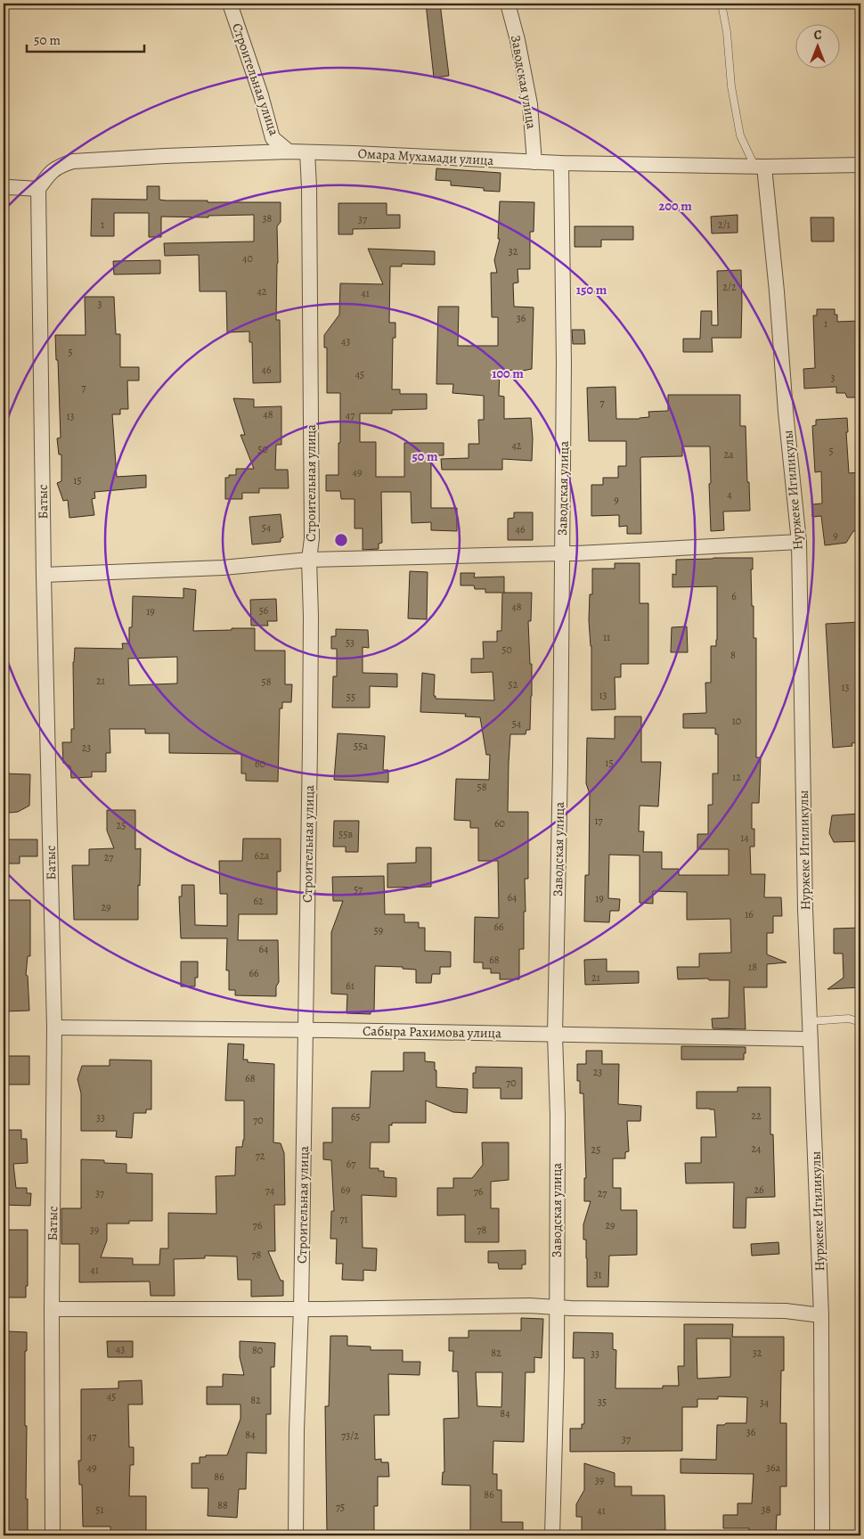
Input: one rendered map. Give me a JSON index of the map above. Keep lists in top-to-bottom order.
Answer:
{
  "streets": {
    "street": [
      "Строительная улица",
      "Заводская улица",
      "Омара Мухамади улица",
      "Нуржеке Игиликулы",
      "Батыс",
      "Сабыра Рахимова улица"
    ]
  },
  "crossings": [
    ["Строительная улица", "Омара Мухамади улица"],
    ["Строительная улица", "Сабыра Рахимова улица"],
    ["Заводская улица", "Омара Мухамади улица"],
    ["Заводская улица", "Сабыра Рахимова улица"],
    ["Омара Мухамади улица", "Нуржеке Игиликулы"],
    ["Омара Мухамади улица", "Батыс"],
    ["Нуржеке Игиликулы", "Сабыра Рахимова улица"],
    ["Батыс", "Сабыра Рахимова улица"]
  ],
  "house_numbers": [
    "38",
    "37",
    "1",
    "2/1",
    "32",
    "40",
    "2/2",
    "42",
    "41",
    "3",
    "36",
    "1",
    "43",
    "5",
    "46",
    "45",
    "3",
    "7",
    "7",
    "48",
    "47",
    "13",
    "42",
    "50",
    "5",
    "2а",
    "49",
    "15",
    "4",
    "9",
    "54",
    "46",
    "9",
    "6",
    "48",
    "56",
    "19",
    "11",
    "53",
    "50",
    "8",
    "21",
    "58",
    "52",
    "13",
    "13",
    "55",
    "10",
    "54",
    "55а",
    "23",
    "15",
    "60",
    "12",
    "58",
    "17",
    "60",
    "25",
    "55в",
    "14",
    "62а",
    "27",
    "57",
    "64",
    "19",
    "62",
    "29",
    "16",
    "66",
    "59",
    "64",
    "68",
    "18",
    "66",
    "21",
    "61",
    "23",
    "68",
    "70",
    "22",
    "65",
    "33",
    "70",
    "24",
    "25",
    "72",
    "67",
    "69",
    "26",
    "74",
    "76",
    "37",
    "27",
    "71",
    "76",
    "29",
    "39",
    "78",
    "78",
    "41",
    "31",
    "43",
    "80",
    "82",
    "32",
    "33",
    "45",
    "82",
    "35",
    "34",
    "84",
    "36",
    "84",
    "73/2",
    "47",
    "37",
    "49",
    "36а",
    "86",
    "39",
    "86",
    "88",
    "75",
    "51",
    "38",
    "41"
  ],
  "scale_bar": "50 m",
  "north": "top",
  "rings": [
    "200 m",
    "150 m",
    "100 m",
    "50 m"
  ]
}
